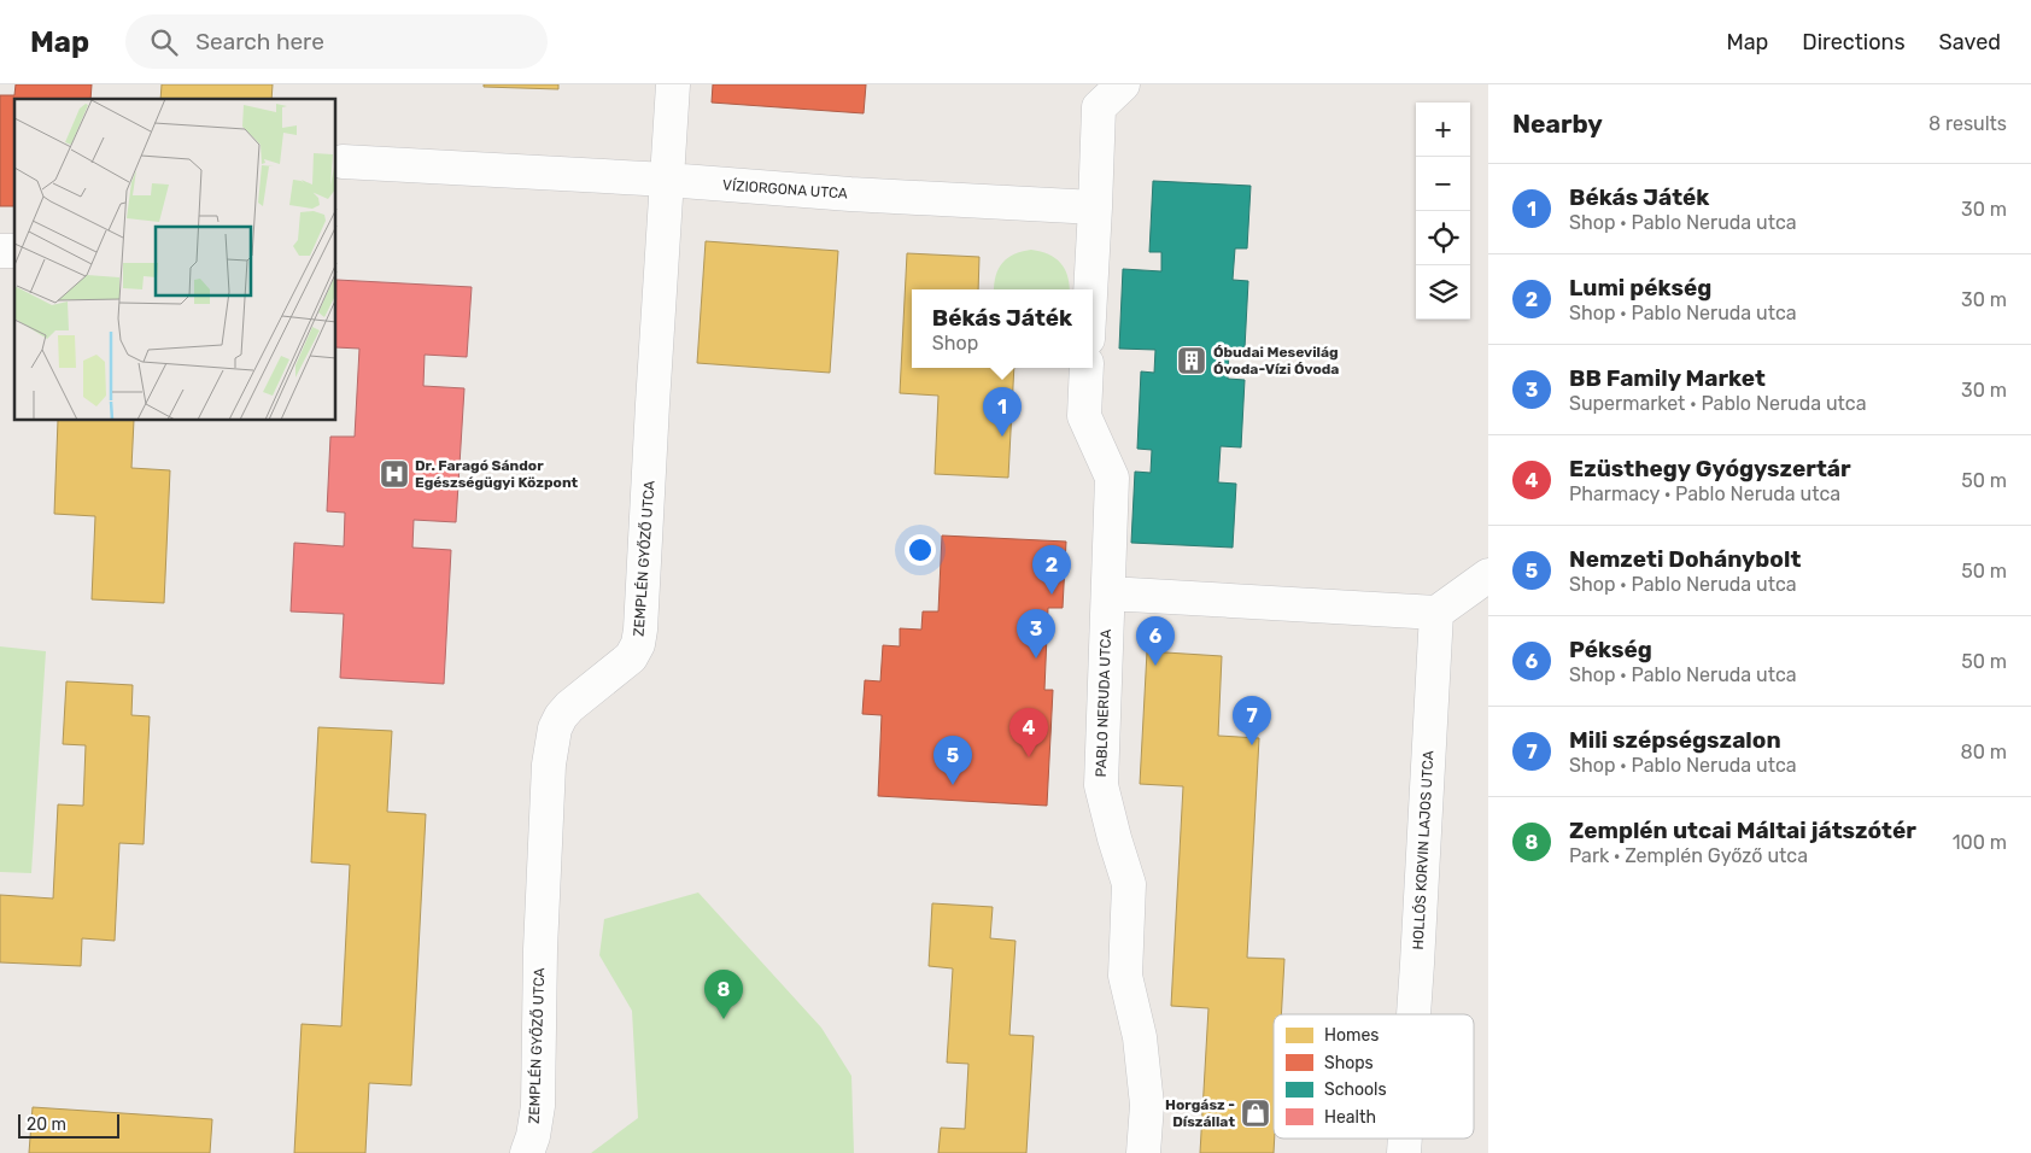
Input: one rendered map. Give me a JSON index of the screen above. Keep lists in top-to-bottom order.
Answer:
{
  "streets": {
    "street": [
      "VÍZIORGONA UTCA",
      "ZEMPLÉN GYŐZŐ UTCA",
      "PABLO NERUDA UTCA",
      "HOLLÓS KORVIN LAJOS UTCA"
    ]
  },
  "crossings": [
    ["VÍZIORGONA UTCA", "ZEMPLÉN GYŐZŐ UTCA"]
  ],
  "places": {
    "building": ["Óbudai Mesevilág Óvoda-Vízi Óvoda"],
    "hospital": ["Dr. Faragó Sándor Egészségügyi Központ"],
    "shop": ["Horgász - Díszállat"]
  },
  "legend": [
    "Homes",
    "Shops",
    "Schools",
    "Health"
  ],
  "scale_bar": "20 m",
  "page": {
    "header": "Map",
    "search": "Search here",
    "nav": ["Map", "Directions", "Saved"],
    "heading": ["Nearby", "8 results"],
    "map_buttons": ["+", "−"],
    "list": [
      {
        "mark": "1",
        "name": "Békás Játék",
        "note": "Shop · Pablo Neruda utca",
        "value": "30 m"
      },
      {
        "mark": "2",
        "name": "Lumi pékség",
        "note": "Shop · Pablo Neruda utca",
        "value": "30 m"
      },
      {
        "mark": "3",
        "name": "BB Family Market",
        "note": "Supermarket · Pablo Neruda utca",
        "value": "30 m"
      },
      {
        "mark": "4",
        "name": "Ezüsthegy Gyógyszertár",
        "note": "Pharmacy · Pablo Neruda utca",
        "value": "50 m"
      },
      {
        "mark": "5",
        "name": "Nemzeti Dohánybolt",
        "note": "Shop · Pablo Neruda utca",
        "value": "50 m"
      },
      {
        "mark": "6",
        "name": "Pékség",
        "note": "Shop · Pablo Neruda utca",
        "value": "50 m"
      },
      {
        "mark": "7",
        "name": "Mili szépségszalon",
        "note": "Shop · Pablo Neruda utca",
        "value": "80 m"
      },
      {
        "mark": "8",
        "name": "Zemplén utcai Máltai játszótér",
        "note": "Park · Zemplén Győző utca",
        "value": "100 m"
      }
    ],
    "popup": ["Békás Játék", "Shop"],
    "pins": [
      "1",
      "2",
      "3",
      "6",
      "7",
      "4",
      "5",
      "8"
    ],
    "scale": "20 m"
  }
}
